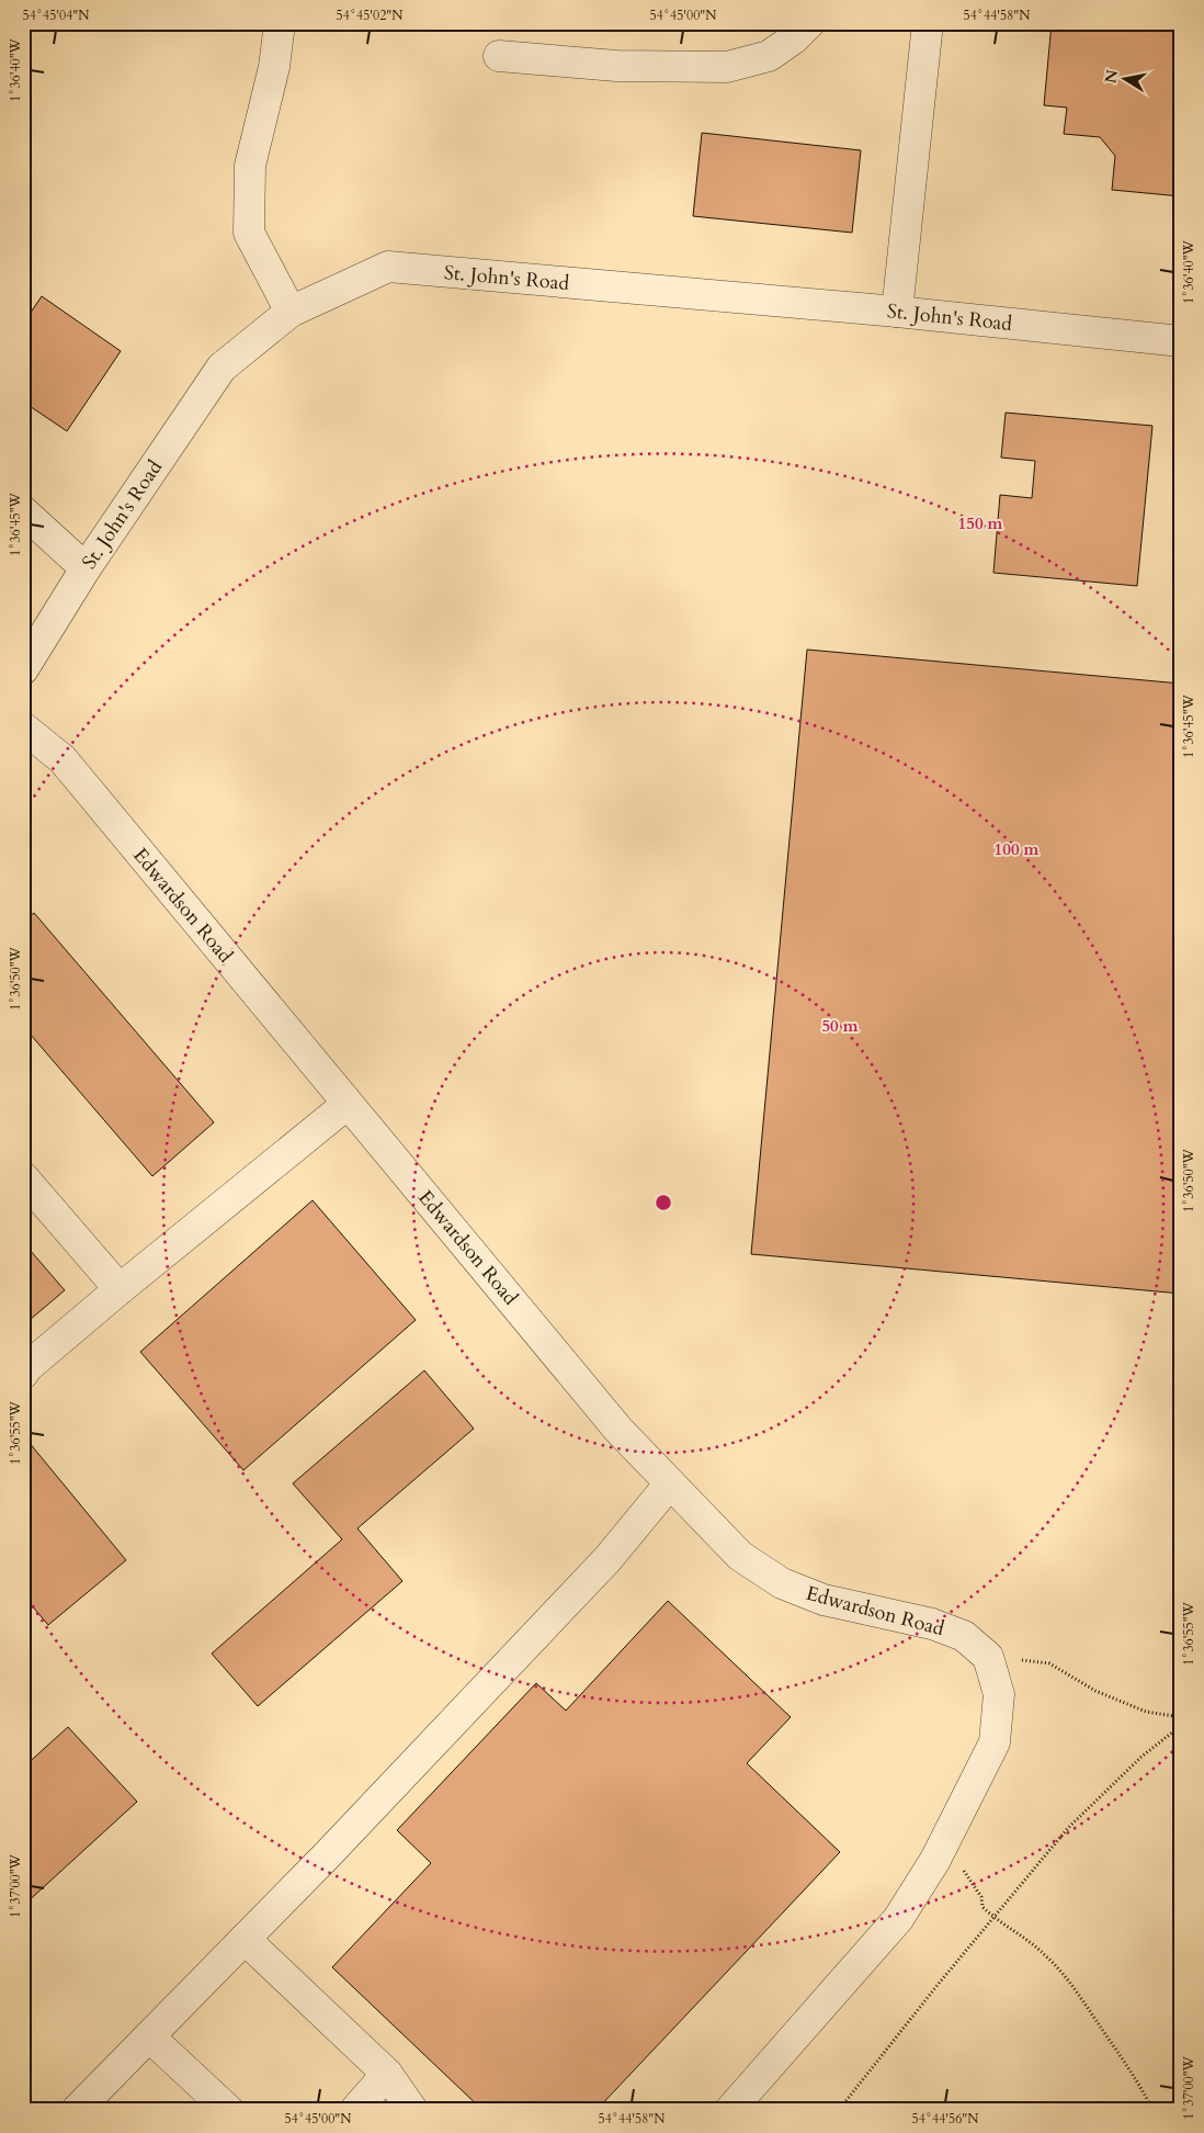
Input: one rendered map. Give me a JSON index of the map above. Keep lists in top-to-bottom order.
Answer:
{
  "streets": {
    "street": ["St. John's Road", "Edwardson Road"]
  },
  "north": "left",
  "coordinates": [
    "54°45'04\"N",
    "54°45'02\"N",
    "54°45'00\"N",
    "54°44'58\"N",
    "1°36'40\"W",
    "1°36'45\"W",
    "1°36'50\"W",
    "1°36'55\"W",
    "1°37'00\"W",
    "54°44'56\"N"
  ],
  "rings": ["150 m", "100 m", "50 m"]
}
